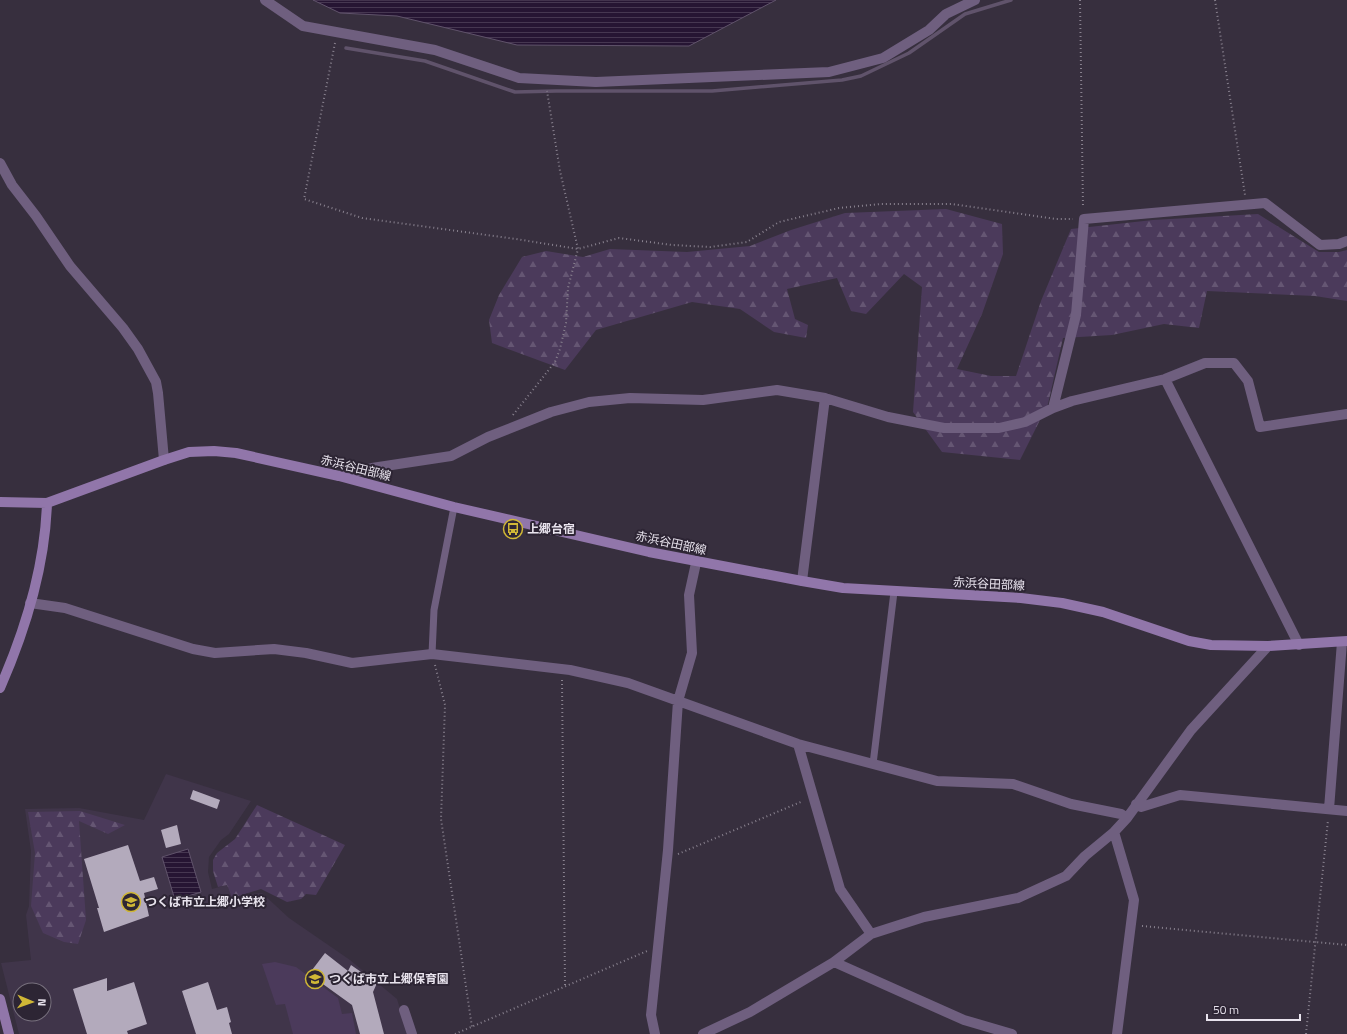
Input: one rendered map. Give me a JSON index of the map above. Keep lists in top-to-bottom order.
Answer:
{
  "streets": {
    "main road": ["赤浜谷田部線"]
  },
  "places": {
    "bus stop": ["上郷台宿"],
    "school or university": ["つくば市立上郷小学校", "つくば市立上郷保育園"]
  },
  "scale_bar": "50 m",
  "north": "right"
}
